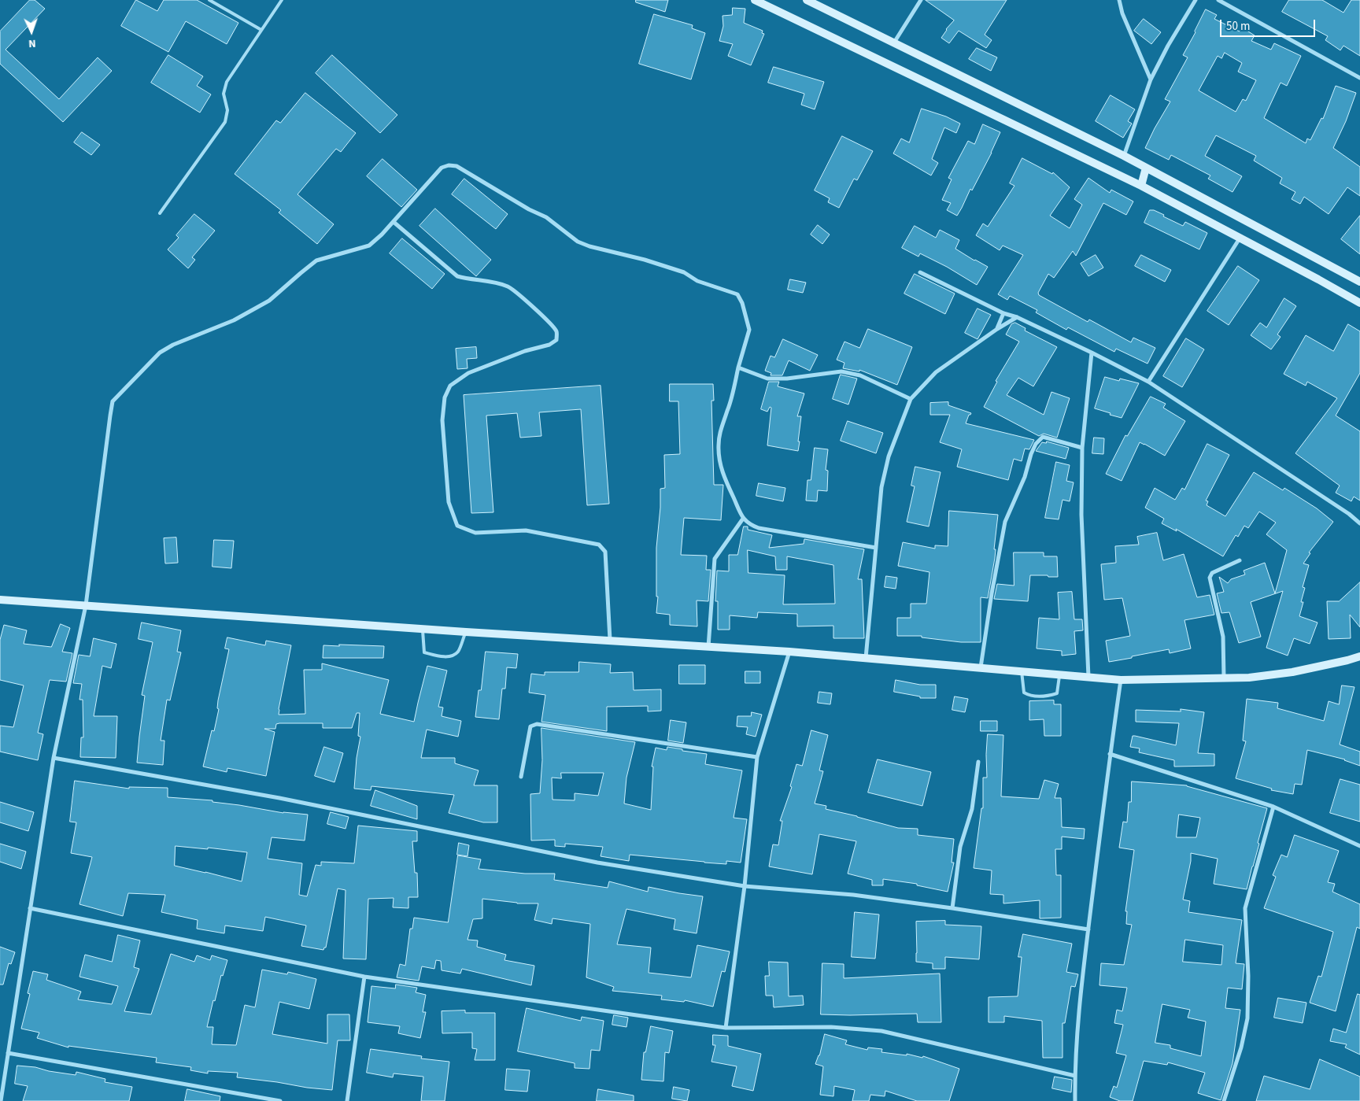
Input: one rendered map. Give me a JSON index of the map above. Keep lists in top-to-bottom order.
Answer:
{
  "scale_bar": "50 m",
  "north": "bottom"
}
